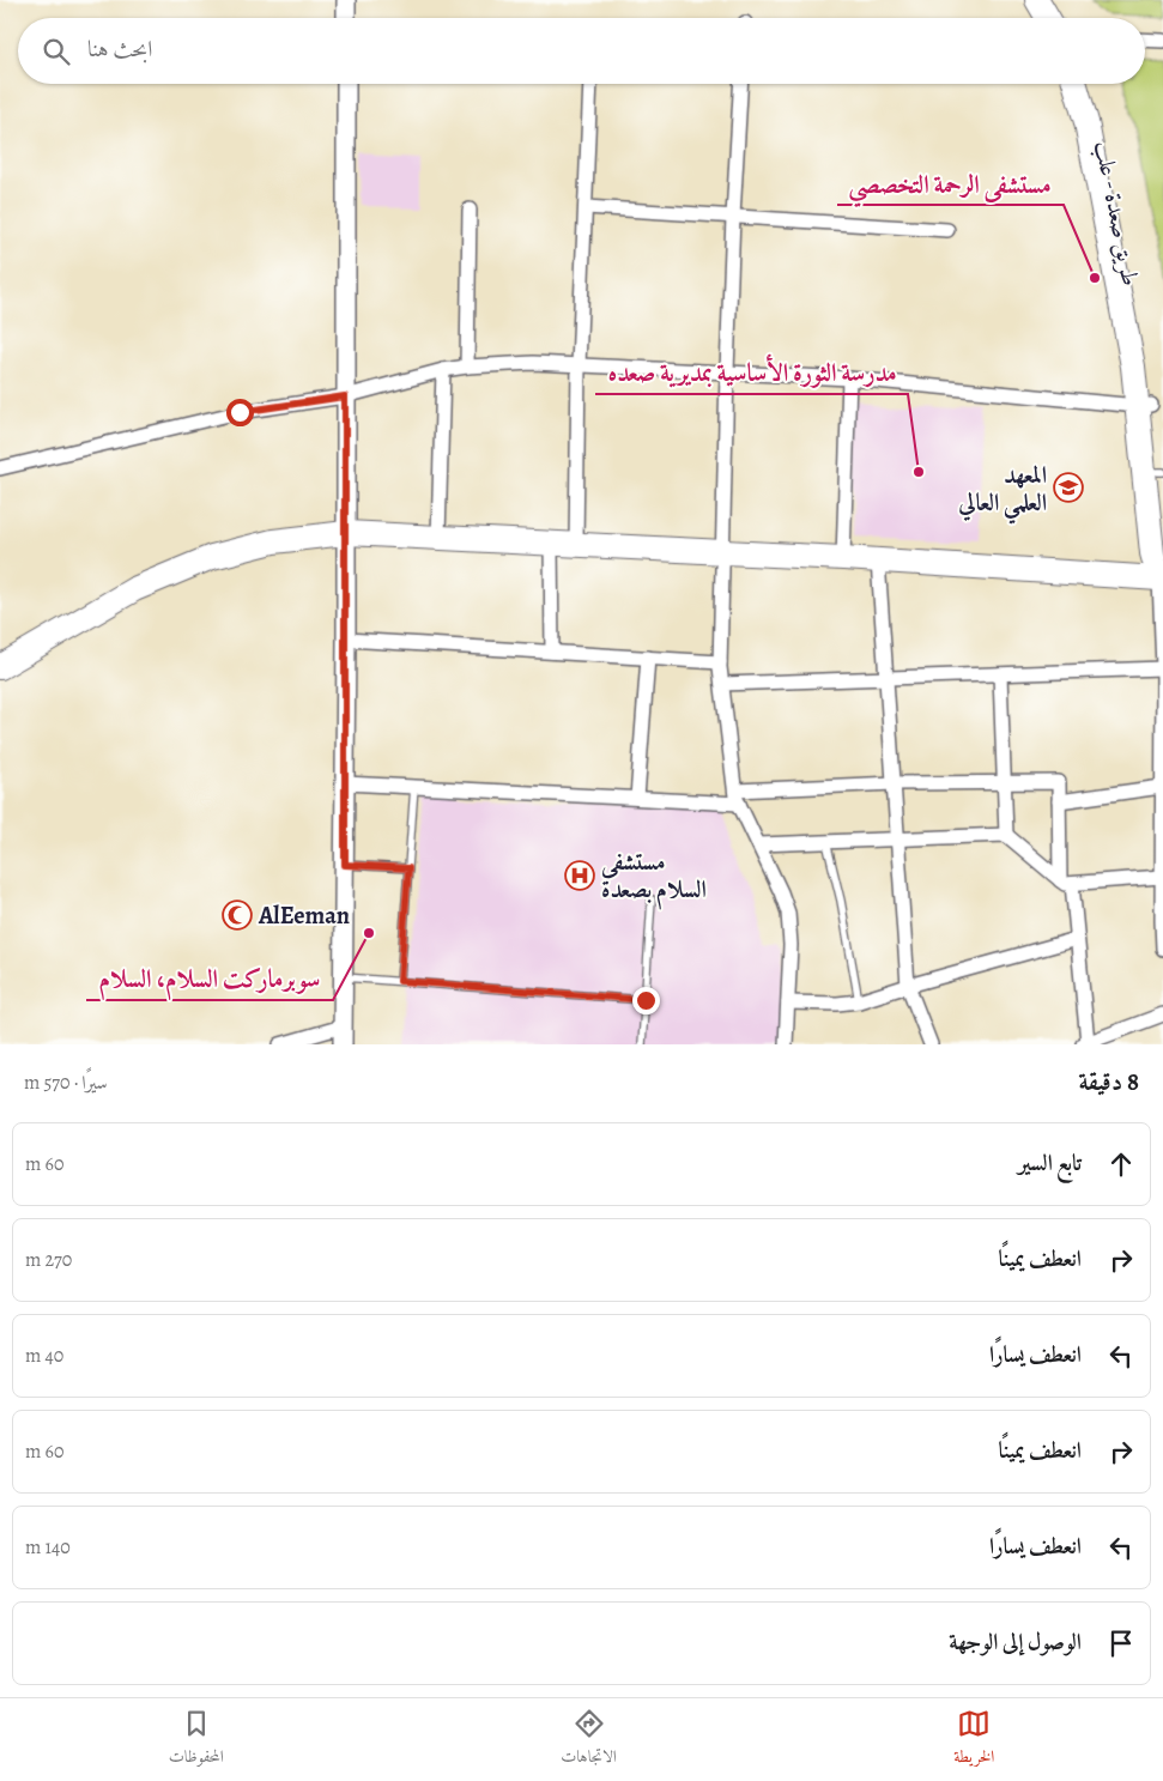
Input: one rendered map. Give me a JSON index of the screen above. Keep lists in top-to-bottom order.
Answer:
{
  "streets": {
    "highway": ["طريق صعدة - علب"]
  },
  "places": {
    "other": ["مستشفى الرحمة التخصصي", "مدرسة الثورة الأساسية بمديرية صعده", "سوبرماركت السلام، السلام"],
    "school or university": ["المعهد العلمي العالي"],
    "hospital": ["مستشفى السلام بصعدة"],
    "mosque": ["AlEeman"]
  },
  "page": {
    "search": "ابحث هنا",
    "heading": ["8 دقيقة", "سيرًا · 570 m"],
    "list": [
      ["تابع السير", "60 m"],
      ["انعطف يمينًا", "270 m"],
      ["انعطف يسارًا", "40 m"],
      ["انعطف يمينًا", "60 m"],
      ["انعطف يسارًا", "140 m"],
      "الوصول إلى الوجهة"
    ],
    "nav": ["الخريطة", "الاتجاهات", "المحفوظات"]
  }
}
